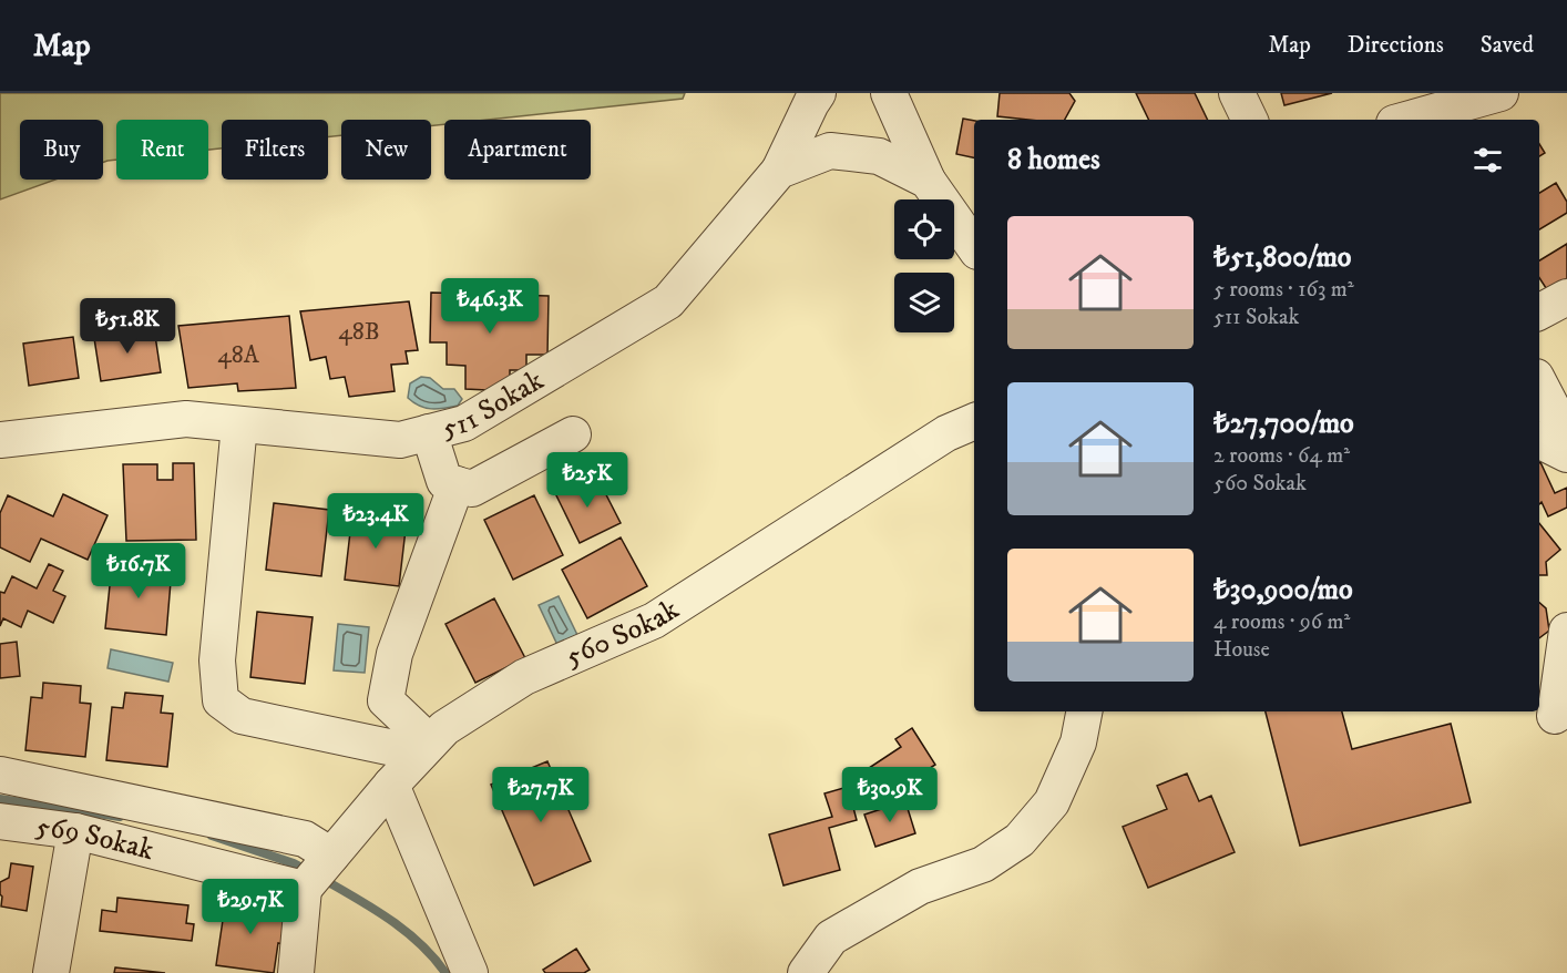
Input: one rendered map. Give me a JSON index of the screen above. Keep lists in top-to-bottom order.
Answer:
{
  "streets": {
    "street": ["511 Sokak", "560 Sokak", "569 Sokak"]
  },
  "crossings": [
    ["560 Sokak", "569 Sokak"]
  ],
  "house_numbers": ["48B", "48A"],
  "page": {
    "header": "Map",
    "nav": ["Map", "Directions", "Saved"],
    "chip": [
      "Buy",
      "Rent",
      "Filters",
      "New",
      "Apartment"
    ],
    "heading": "8 homes",
    "list": [
      {
        "name": "₺51,800/mo",
        "note": "5 rooms · 163 m² · 511 Sokak"
      },
      {
        "name": "₺27,700/mo",
        "note": "2 rooms · 64 m² · 560 Sokak"
      },
      {
        "name": "₺30,900/mo",
        "note": "4 rooms · 96 m² · House"
      }
    ],
    "price": [
      "₺46.3K",
      "₺51.8K",
      "₺25K",
      "₺23.4K",
      "₺16.7K",
      "₺27.7K",
      "₺30.9K",
      "₺29.7K"
    ]
  }
}
